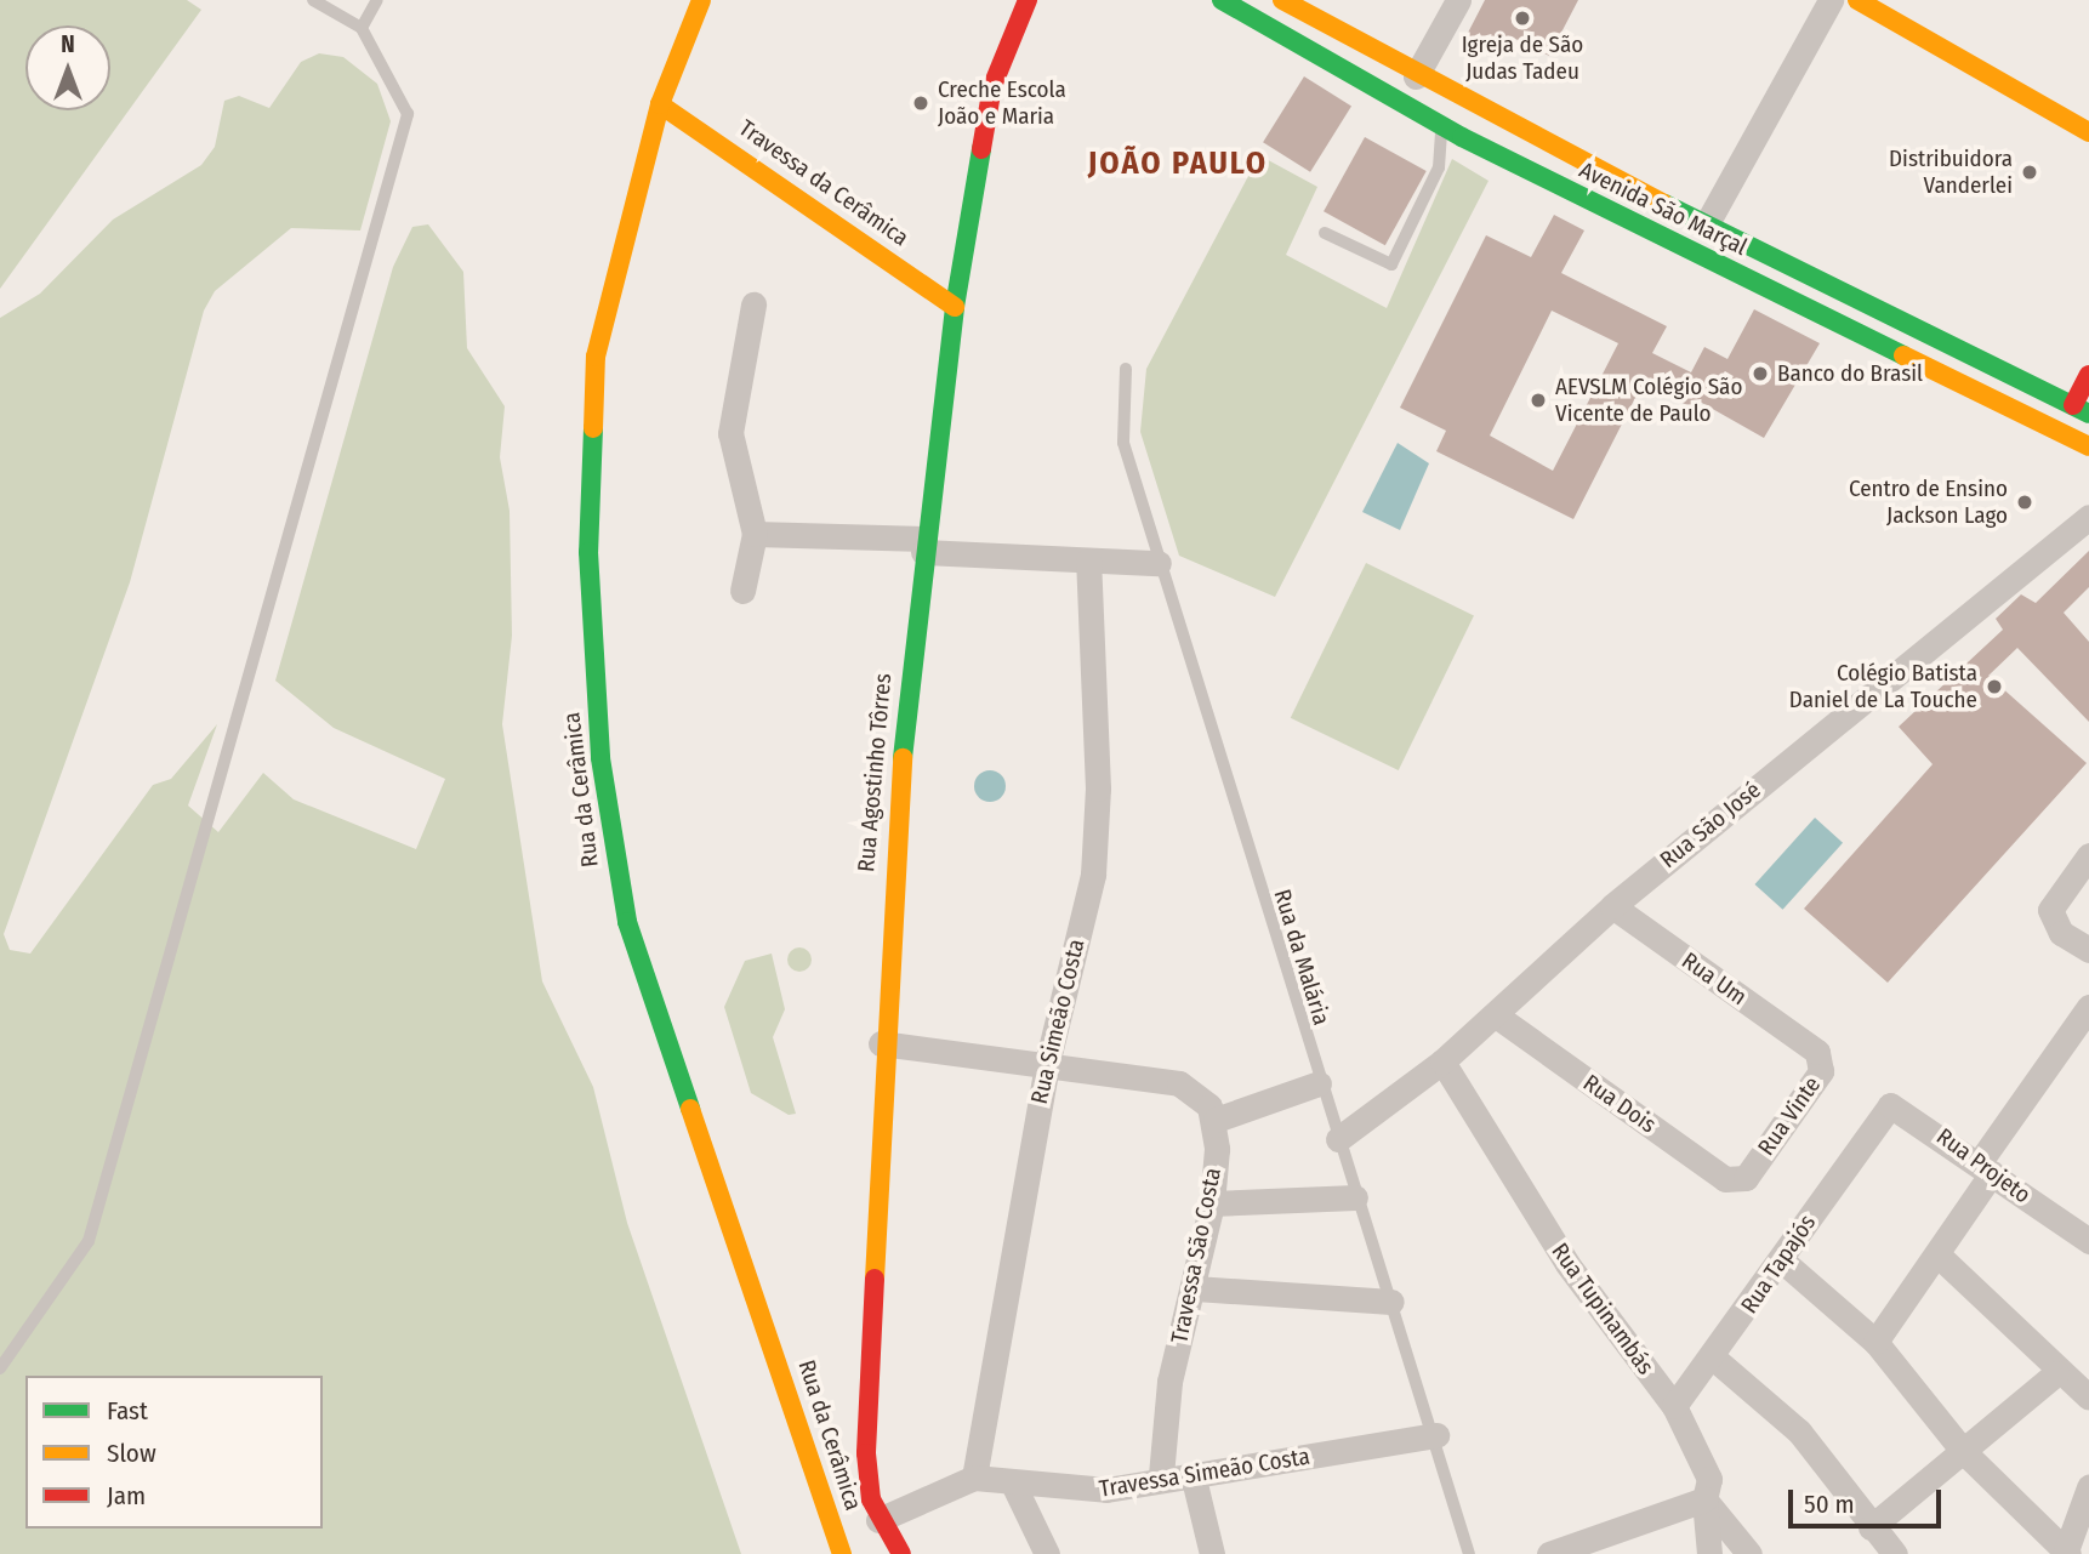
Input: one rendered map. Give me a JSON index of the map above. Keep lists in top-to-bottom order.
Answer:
{
  "streets": {
    "street": [
      "Travessa da Cerâmica",
      "Avenida São Marçal",
      "Rua Agostinho Tôrres",
      "Rua da Cerâmica",
      "Rua São José",
      "Rua Um",
      "Rua Simeão Costa",
      "Rua Dois",
      "Rua Vinte",
      "Rua Projeto",
      "Travessa São Costa",
      "Rua Tapajós",
      "Rua Tupinambás",
      "Travessa Simeão Costa"
    ],
    "lane": ["Rua da Malária"]
  },
  "crossings": [
    ["Travessa da Cerâmica", "Rua Agostinho Tôrres"],
    ["Travessa da Cerâmica", "Rua da Cerâmica"],
    ["Rua São José", "Rua da Malária"],
    ["Rua São José", "Rua Um"],
    ["Rua São José", "Rua Dois"],
    ["Rua São José", "Rua Tupinambás"],
    ["Rua da Malária", "Travessa Simeão Costa"],
    ["Rua Um", "Rua Vinte"],
    ["Rua Simeão Costa", "Travessa Simeão Costa"],
    ["Rua Dois", "Rua Vinte"],
    ["Rua Projeto", "Rua Tapajós"],
    ["Travessa São Costa", "Travessa Simeão Costa"],
    ["Rua Tapajós", "Rua Tupinambás"]
  ],
  "districts": ["JOÃO PAULO"],
  "places": [
    "Igreja de São Judas Tadeu",
    "Creche Escola João e Maria",
    "Distribuidora Vanderlei",
    "Banco do Brasil",
    "AEVSLM Colégio São Vicente de Paulo",
    "Centro de Ensino Jackson Lago",
    "Colégio Batista Daniel de La Touche"
  ],
  "legend": ["Fast", "Slow", "Jam"],
  "scale_bar": "50 m",
  "north": "top"
}
